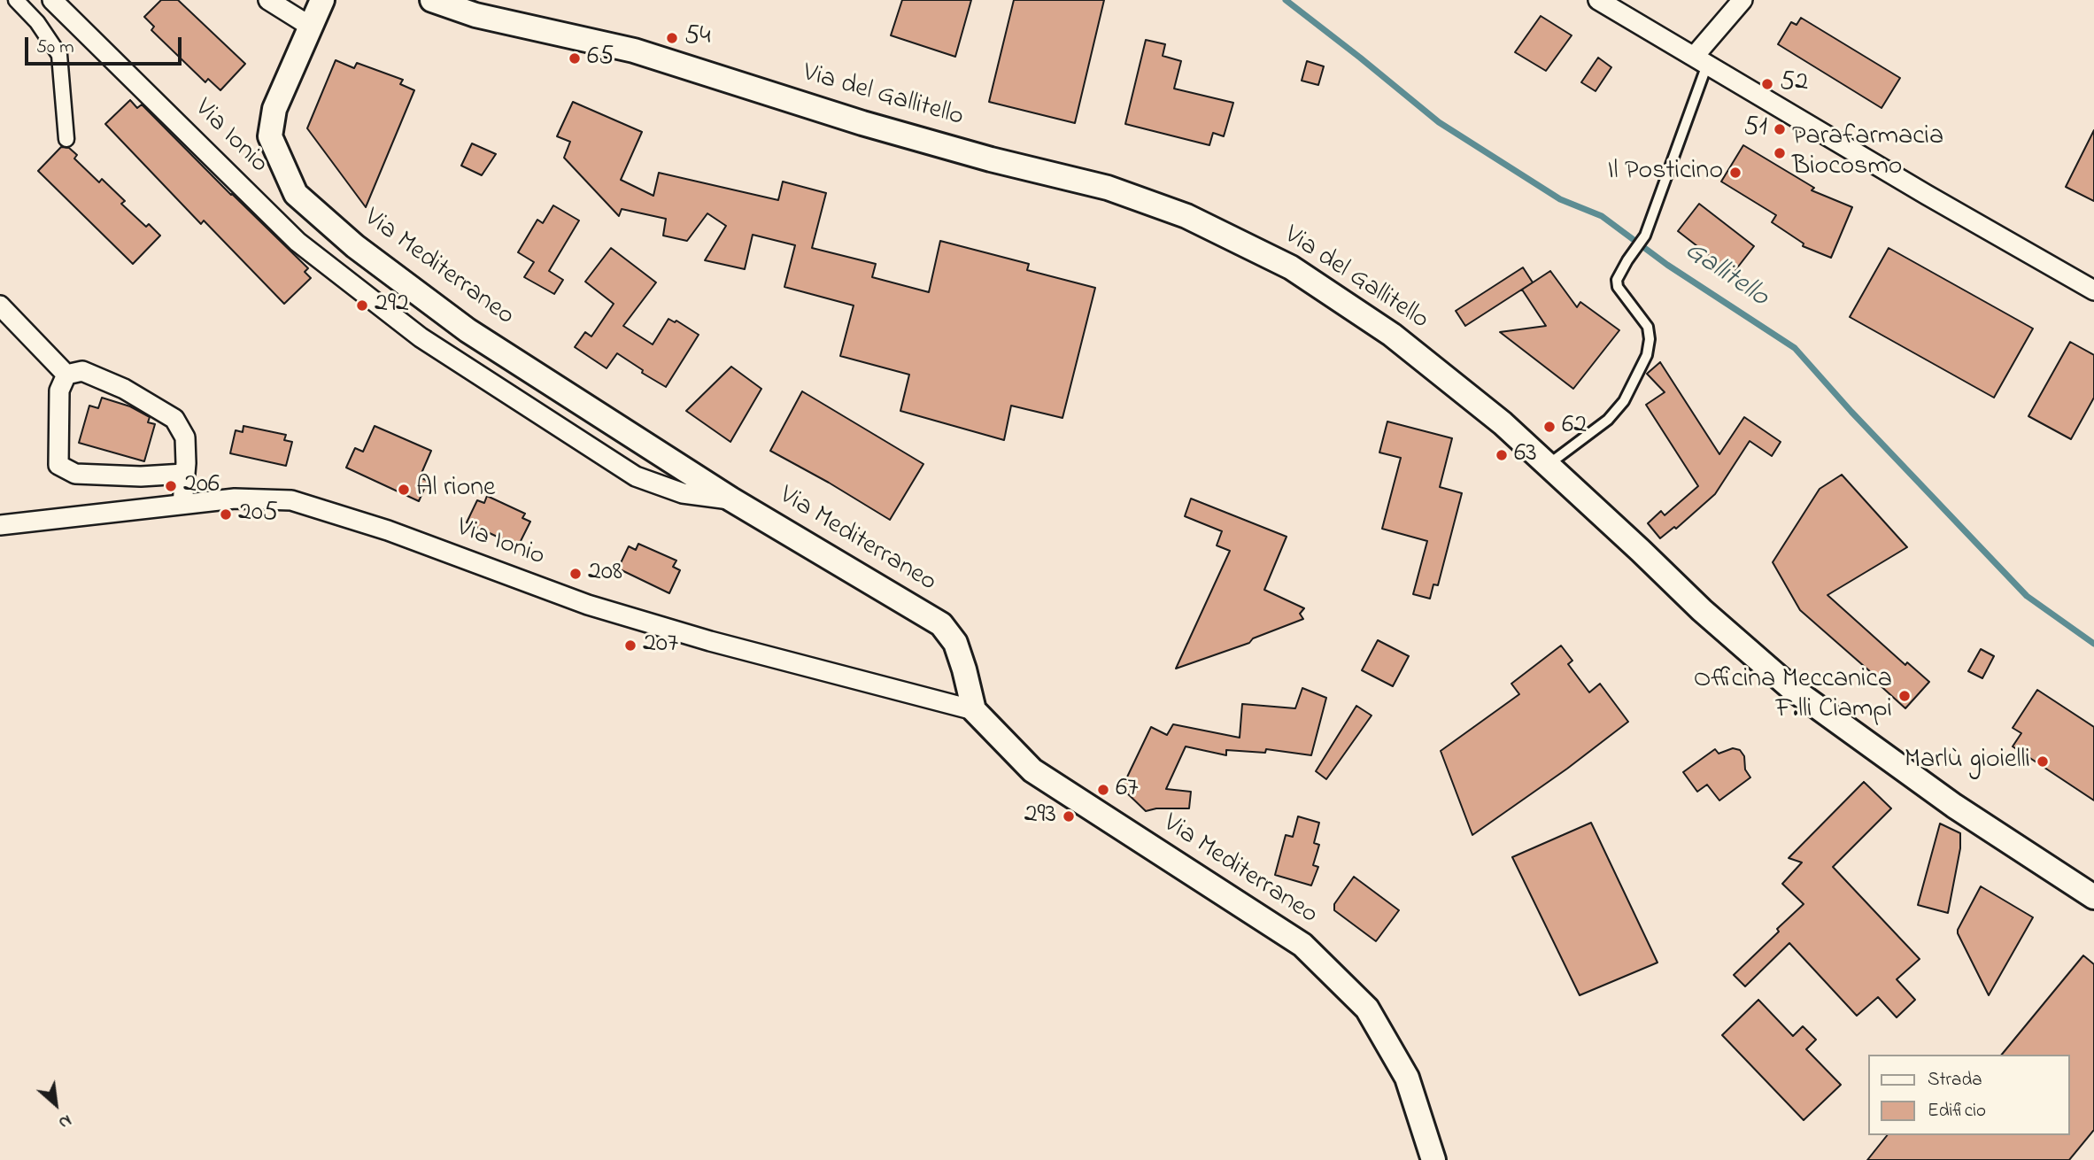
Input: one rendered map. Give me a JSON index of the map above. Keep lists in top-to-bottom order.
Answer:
{
  "streets": {
    "street": ["Via del Gallitello", "Via Ionio", "Via Mediterraneo"]
  },
  "crossings": [
    ["Via Ionio", "Via Mediterraneo"]
  ],
  "water": ["Gallitello"],
  "places": [
    "54",
    "65",
    "52",
    "51",
    "Parafarmacia Biocosmo",
    "Il Posticino",
    "292",
    "62",
    "63",
    "206",
    "Al rione",
    "205",
    "208",
    "207",
    "Officina Meccanica F.lli Ciampi",
    "Marlù gioielli",
    "67",
    "293"
  ],
  "legend": ["Strada", "Edificio"],
  "scale_bar": "50 m",
  "north": "bottom right"
}
